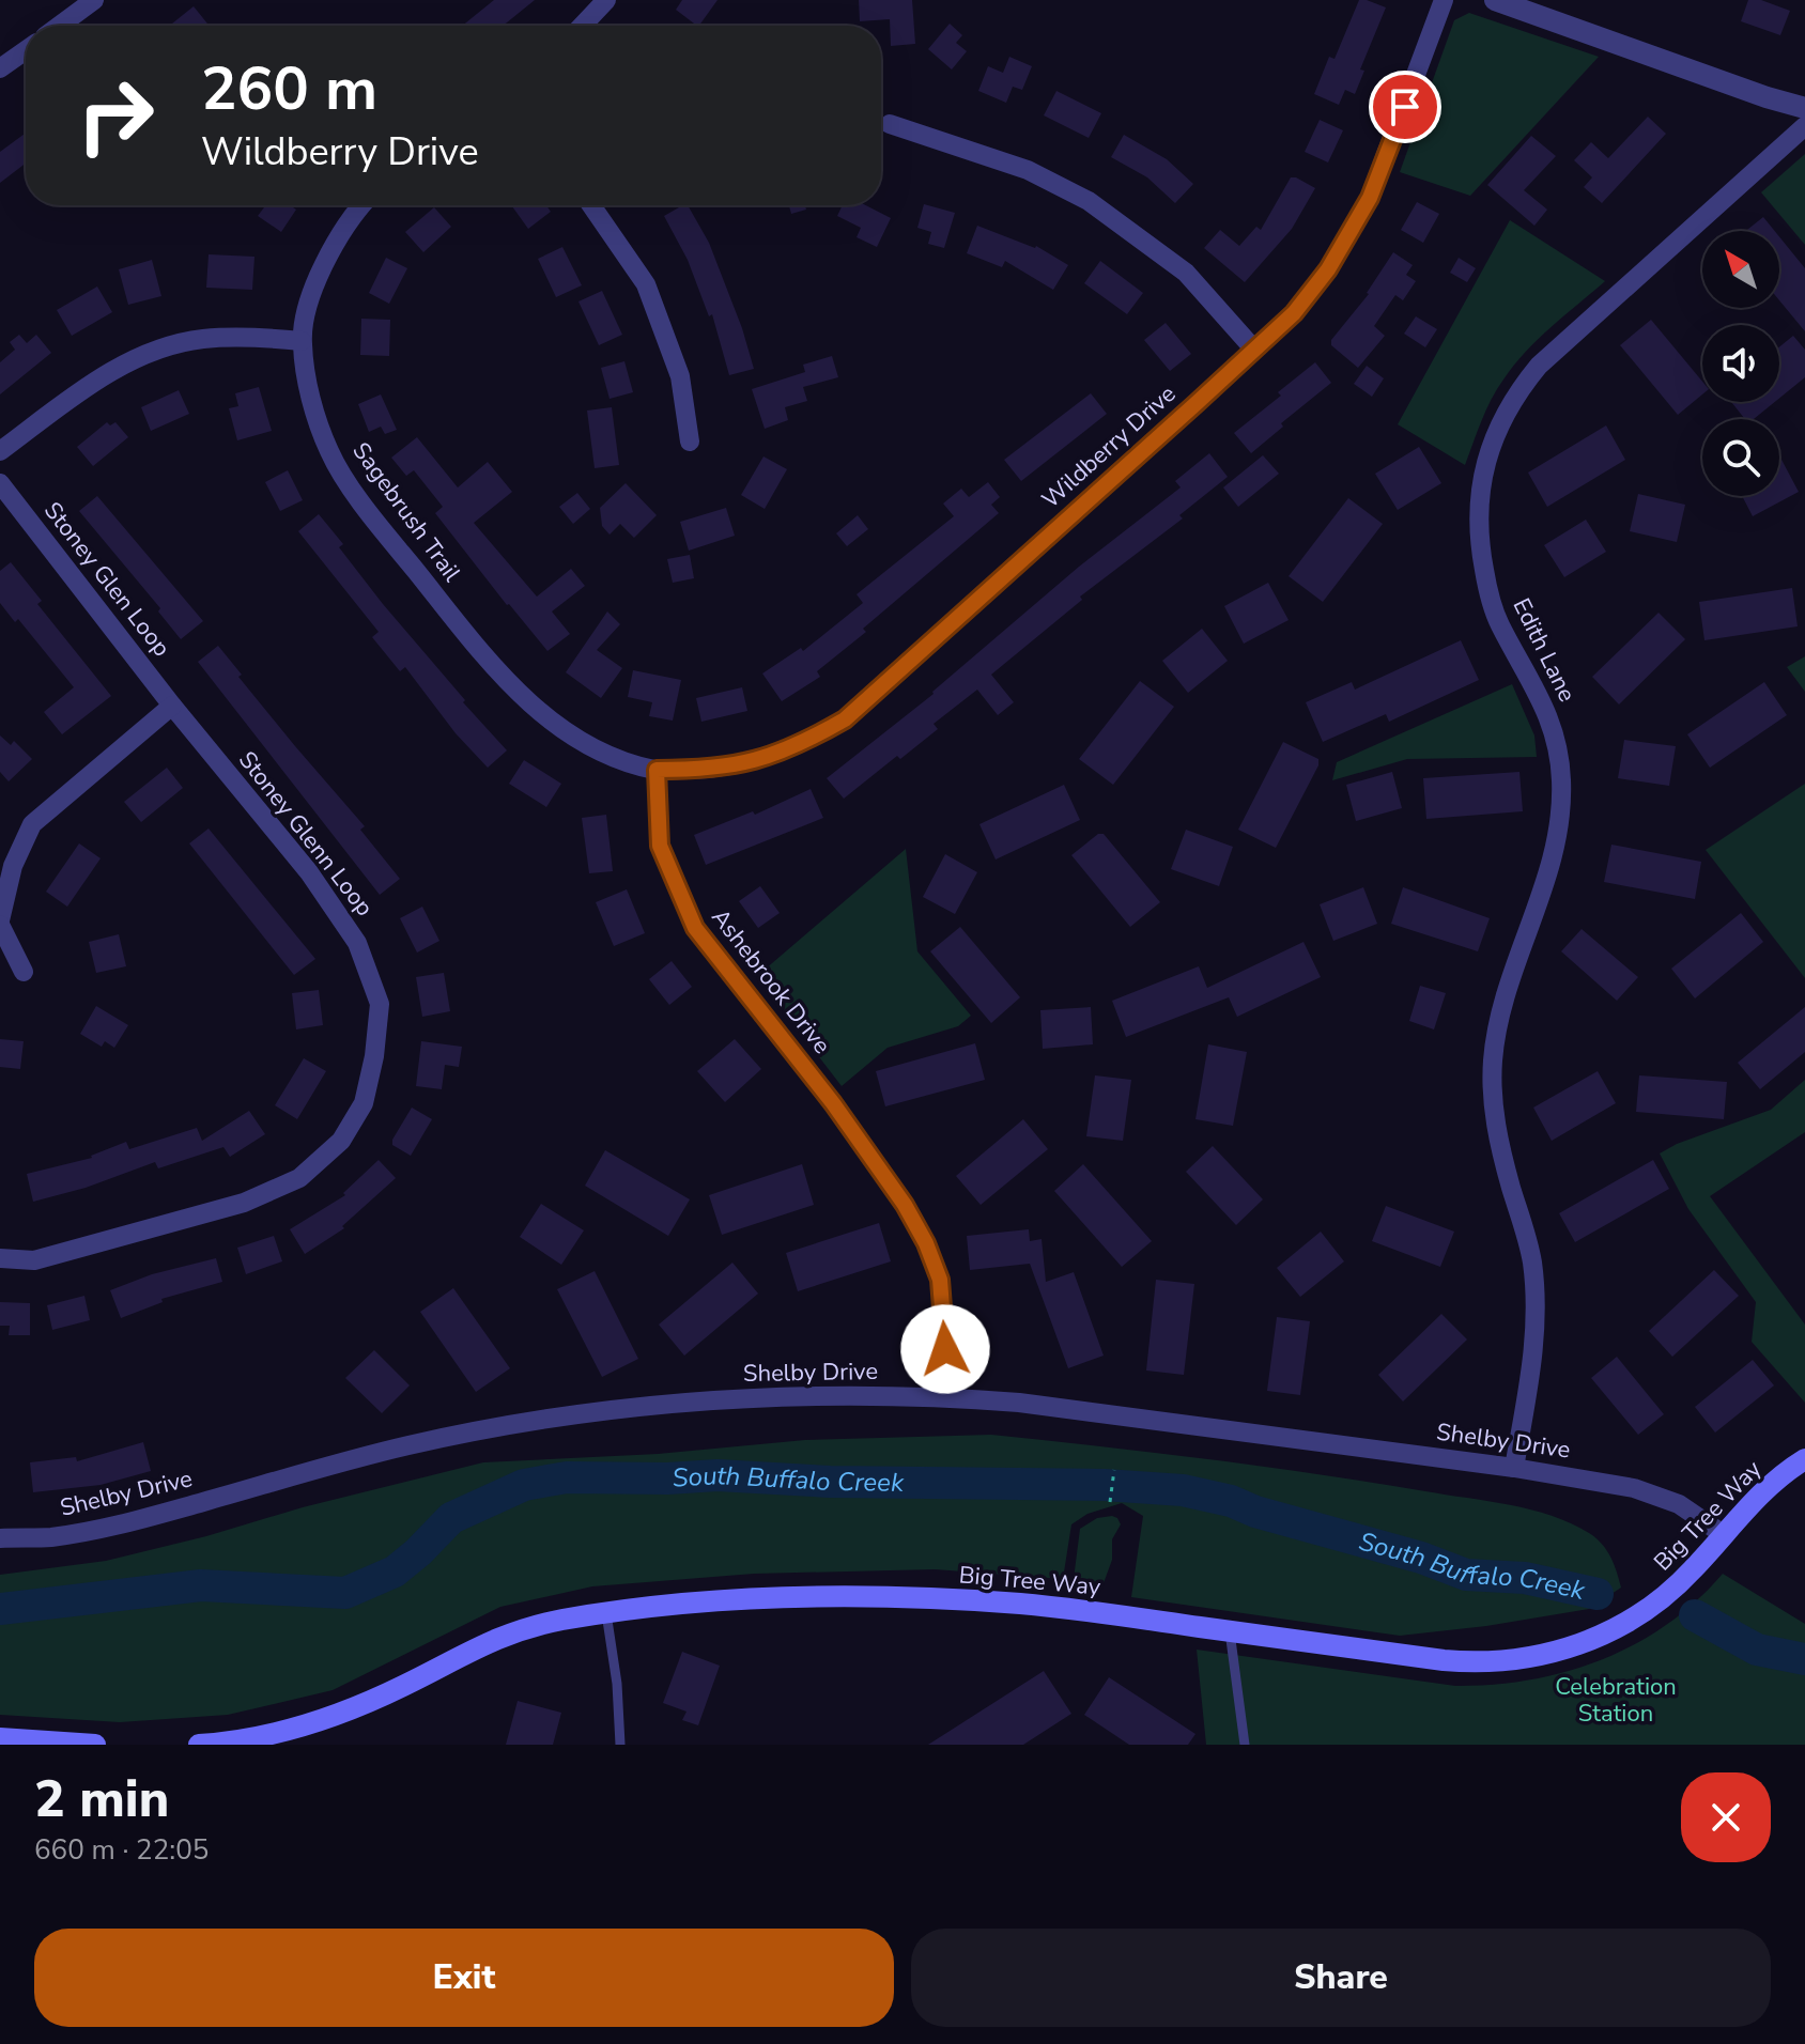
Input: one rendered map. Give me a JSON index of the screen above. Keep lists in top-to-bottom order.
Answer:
{
  "streets": {
    "main road": ["Big Tree Way"],
    "street": [
      "Wildberry Drive",
      "Sagebrush Trail",
      "Stoney Glen Loop",
      "Edith Lane",
      "Stoney Glenn Loop",
      "Ashebrook Drive",
      "Shelby Drive"
    ]
  },
  "crossings": [
    ["Wildberry Drive", "Sagebrush Trail"],
    ["Wildberry Drive", "Ashebrook Drive"],
    ["Sagebrush Trail", "Ashebrook Drive"],
    ["Stoney Glen Loop", "Stoney Glenn Loop"],
    ["Edith Lane", "Shelby Drive"],
    ["Ashebrook Drive", "Shelby Drive"],
    ["Shelby Drive", "Big Tree Way"]
  ],
  "water": ["South Buffalo Creek"],
  "parks": ["Celebration Station"],
  "north": "top left",
  "page": {
    "turn": ["260 m", "Wildberry Drive"],
    "heading": ["2 min", "660 m · 22:05"],
    "buttons": ["Exit", "Share"]
  }
}
